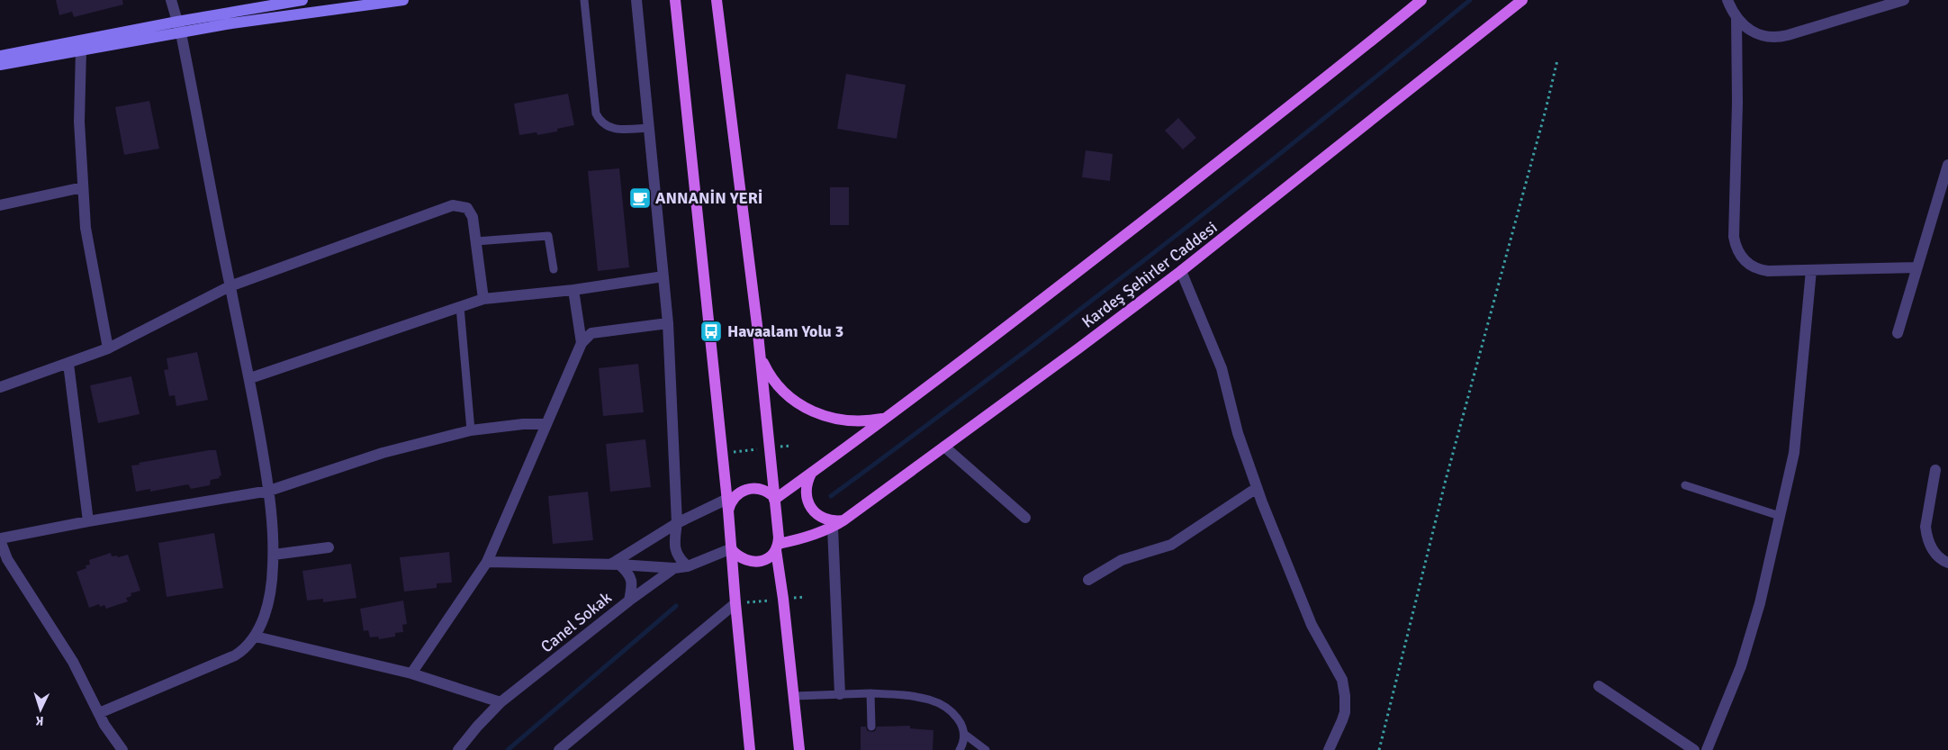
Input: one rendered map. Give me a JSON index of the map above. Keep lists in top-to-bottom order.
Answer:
{
  "streets": {
    "main road": ["Kardeş Şehirler Caddesi"],
    "street": ["Canel Sokak"]
  },
  "crossings": [
    ["Kardeş Şehirler Caddesi", "Canel Sokak"]
  ],
  "places": {
    "cafe": ["ANNANİN YERİ"],
    "bus stop": ["Havaalanı Yolu 3"]
  },
  "north": "bottom"
}
